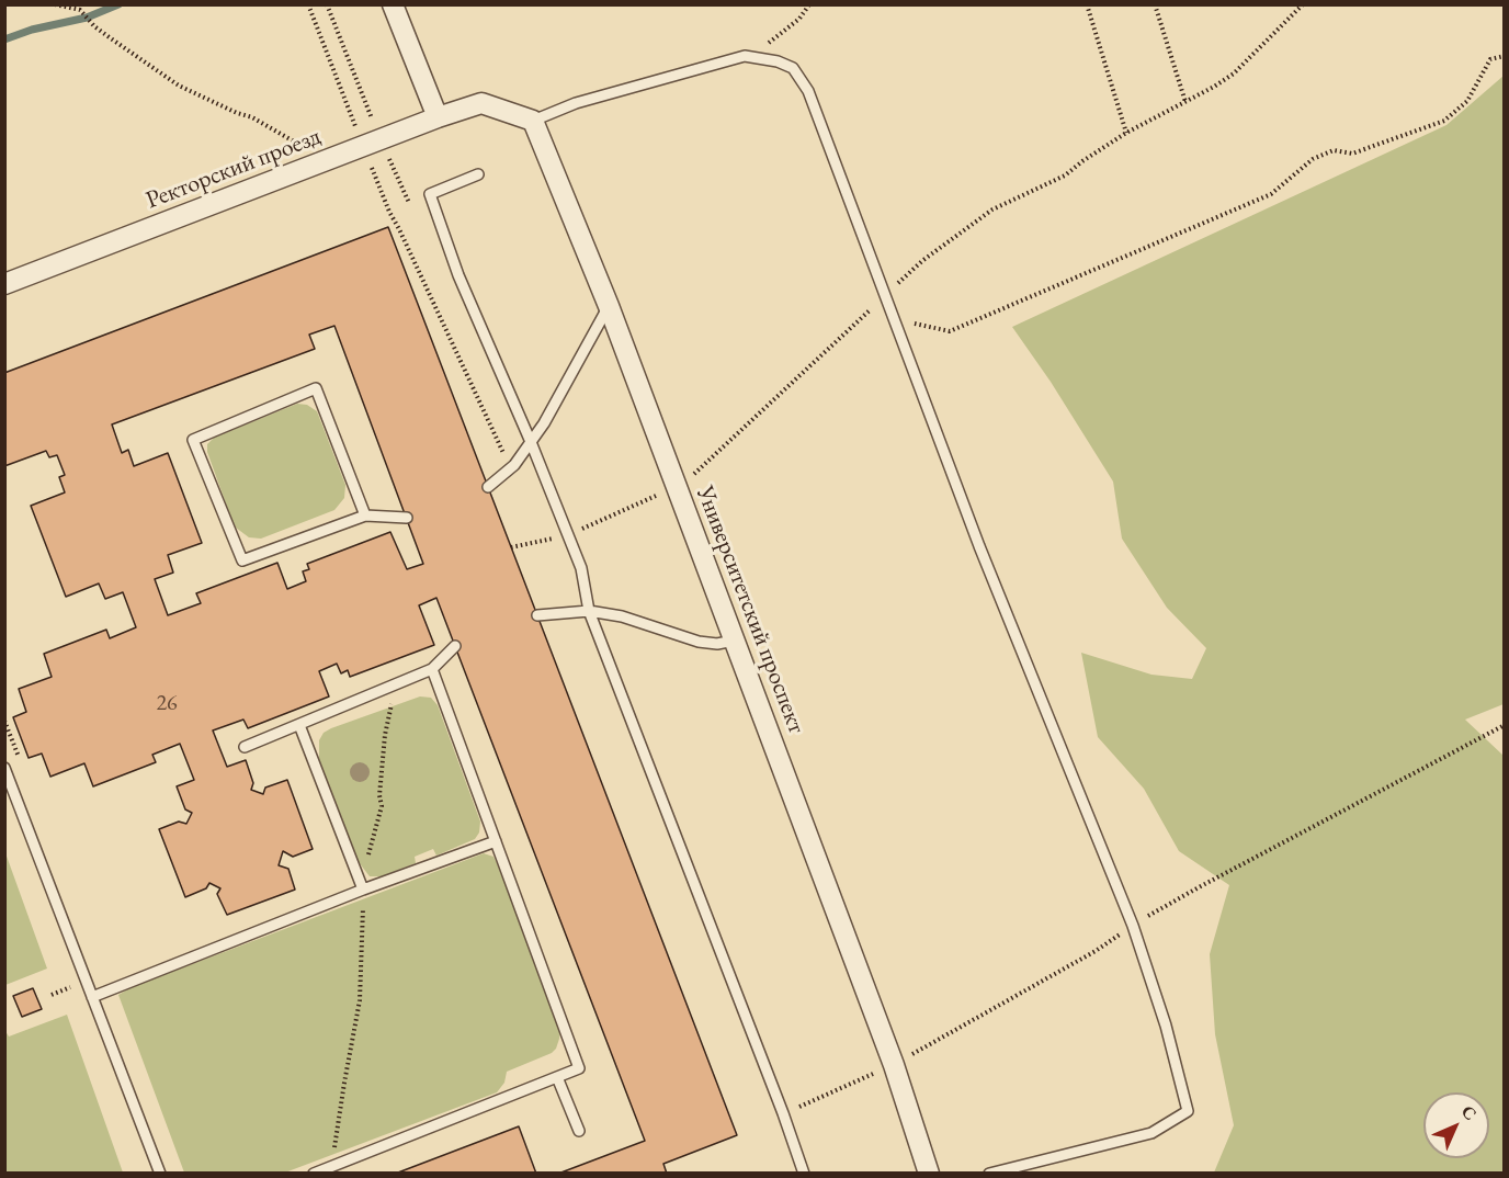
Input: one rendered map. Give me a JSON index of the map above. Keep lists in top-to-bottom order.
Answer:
{
  "streets": {
    "street": ["Ректорский проезд", "Университетский проспект"]
  },
  "crossings": [
    ["Ректорский проезд", "Университетский проспект"]
  ],
  "house_numbers": ["26"],
  "north": "top right"
}
